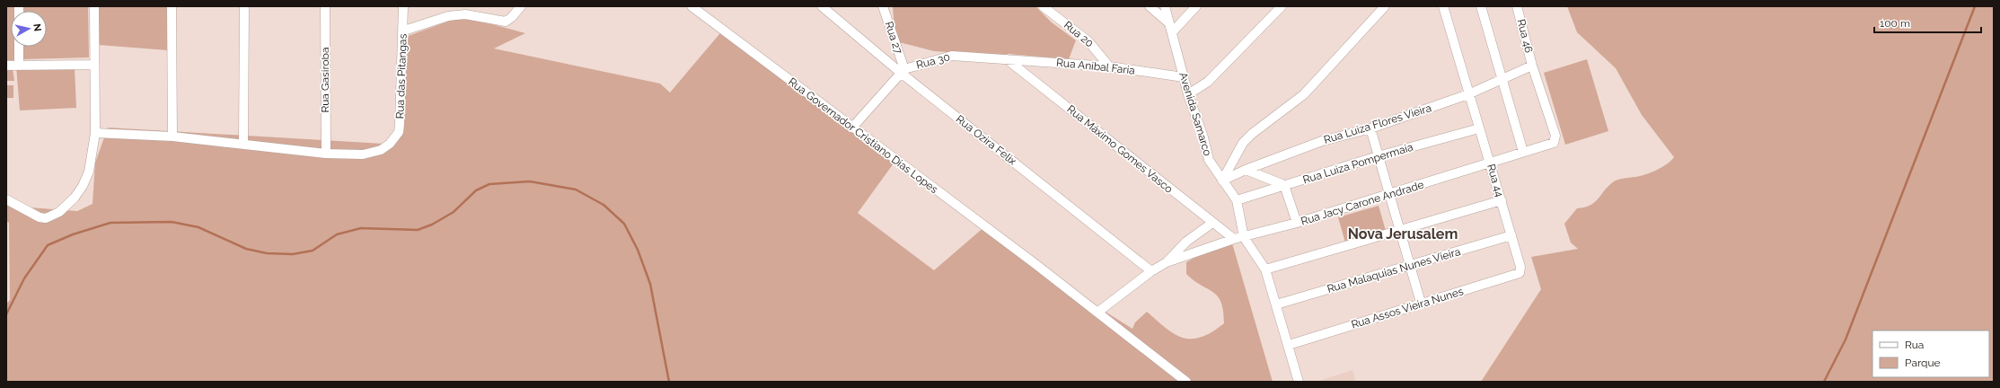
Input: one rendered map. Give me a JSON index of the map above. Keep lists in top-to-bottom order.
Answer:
{
  "streets": {
    "street": [
      "Rua 20",
      "Rua 46",
      "Rua 27",
      "Rua 30",
      "Rua Anibal Faria",
      "Rua das Pitangas",
      "Rua Gasiroba",
      "Avenida Samarco",
      "Rua Luiza Flores Vieira",
      "Rua Governador Cristiano Dias Lopes",
      "Rua Ozira Felix",
      "Rua Máximo Gomes Vasco",
      "Rua Luiza Pompermaia",
      "Rua 44",
      "Rua Jacy Carone Andrade",
      "Rua Malaquias Nunes Vieira",
      "Rua Assos Vieira Nunes"
    ]
  },
  "crossings": [
    ["Rua 20", "Rua Anibal Faria"],
    ["Rua 46", "Rua Luiza Flores Vieira"],
    ["Rua 46", "Rua Jacy Carone Andrade"],
    ["Rua 27", "Rua 30"],
    ["Rua 27", "Rua Ozira Felix"],
    ["Rua 30", "Rua Anibal Faria"],
    ["Rua 30", "Rua Ozira Felix"],
    ["Rua 30", "Rua Máximo Gomes Vasco"],
    ["Rua Anibal Faria", "Avenida Samarco"],
    ["Rua Anibal Faria", "Rua Máximo Gomes Vasco"],
    ["Rua das Pitangas", "Rua Gasiroba"],
    ["Avenida Samarco", "Rua Luiza Flores Vieira"],
    ["Avenida Samarco", "Rua Luiza Pompermaia"],
    ["Avenida Samarco", "Rua Jacy Carone Andrade"],
    ["Rua Luiza Flores Vieira", "Rua 44"],
    ["Rua Máximo Gomes Vasco", "Rua Jacy Carone Andrade"],
    ["Rua Luiza Pompermaia", "Rua 44"],
    ["Rua 44", "Rua Jacy Carone Andrade"],
    ["Rua 44", "Rua Malaquias Nunes Vieira"],
    ["Rua 44", "Rua Assos Vieira Nunes"]
  ],
  "districts": ["Nova Jerusalem"],
  "legend": ["Rua", "Parque"],
  "scale_bar": "100 m",
  "north": "right"
}
